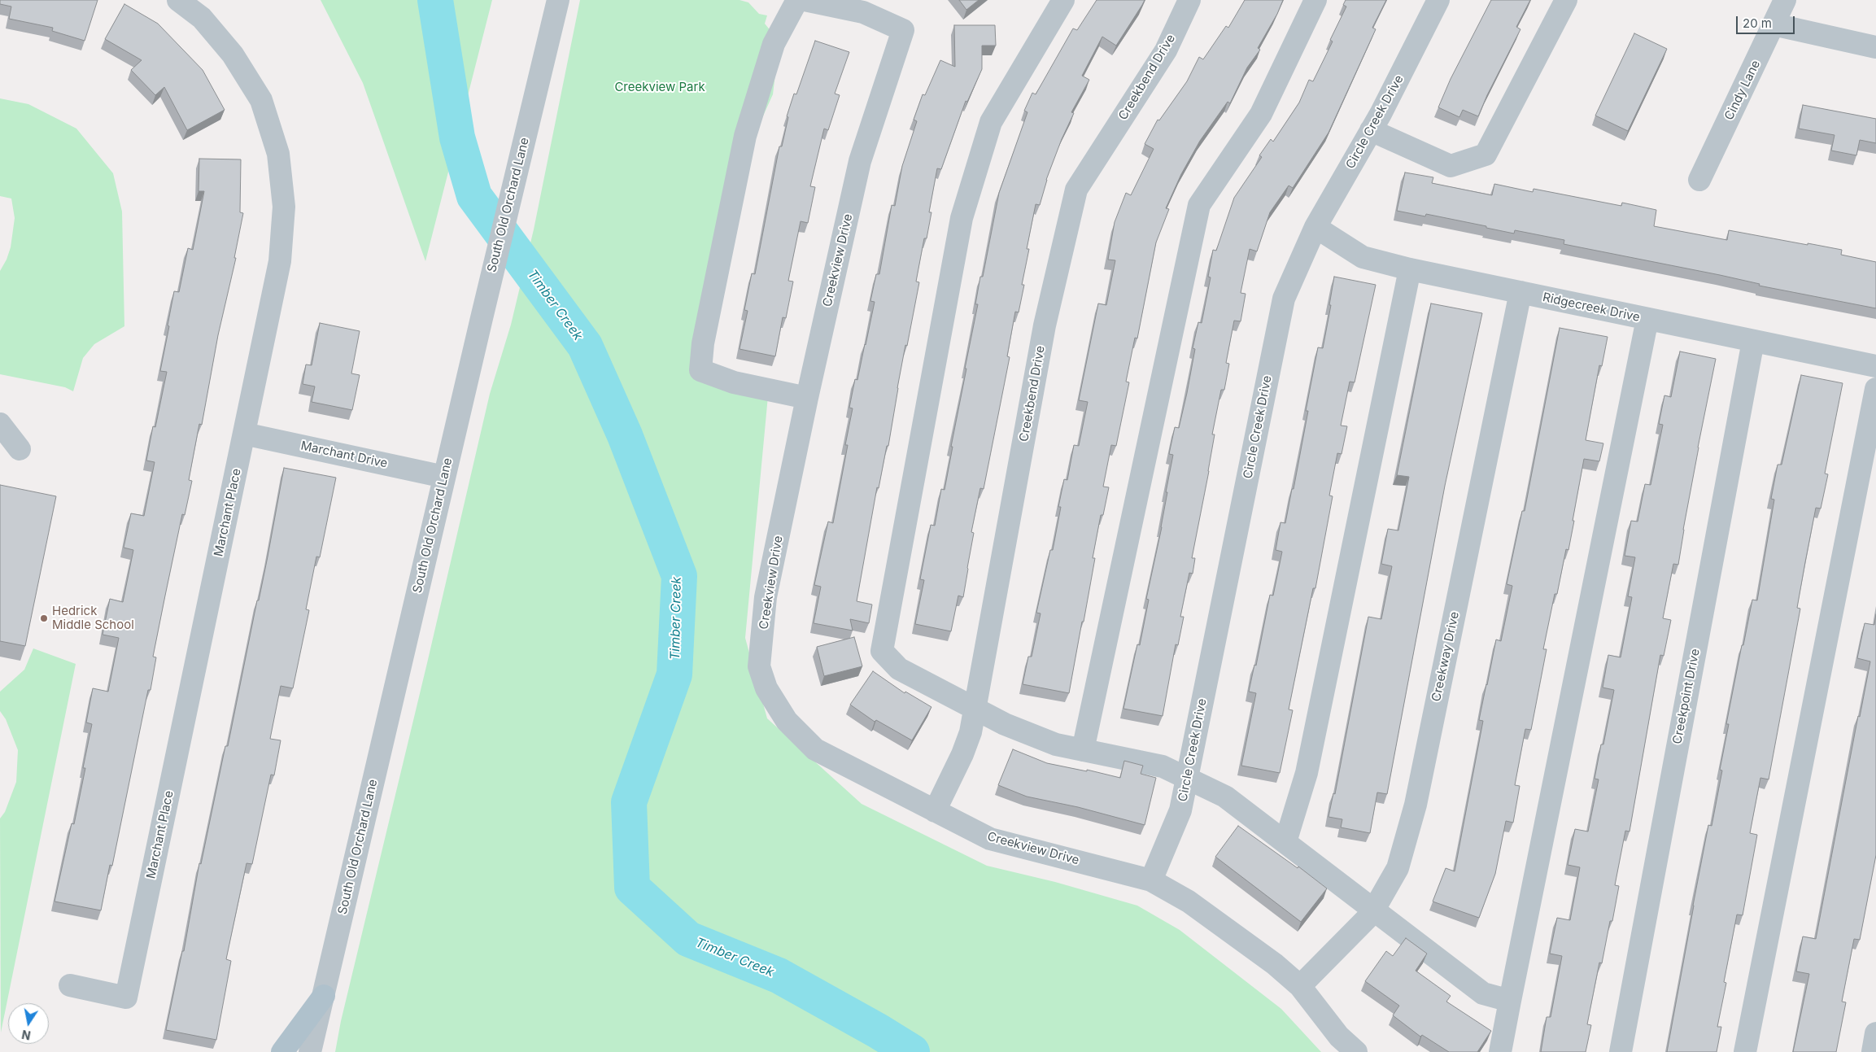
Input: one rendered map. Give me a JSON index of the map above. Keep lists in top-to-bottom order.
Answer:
{
  "streets": {
    "street": [
      "Creekbend Drive",
      "Cindy Lane",
      "Circle Creek Drive",
      "South Old Orchard Lane",
      "Creekview Drive",
      "Ridgecreek Drive",
      "Marchant Drive",
      "Marchant Place",
      "Creekway Drive",
      "Creekpoint Drive"
    ]
  },
  "crossings": [
    ["Creekbend Drive", "Creekview Drive"],
    ["Circle Creek Drive", "Creekview Drive"],
    ["Circle Creek Drive", "Ridgecreek Drive"],
    ["South Old Orchard Lane", "Marchant Drive"],
    ["Creekview Drive", "Creekway Drive"],
    ["Ridgecreek Drive", "Creekway Drive"],
    ["Ridgecreek Drive", "Creekpoint Drive"],
    ["Marchant Drive", "Marchant Place"]
  ],
  "water": ["Timber Creek"],
  "parks": ["Creekview Park"],
  "places": ["Hedrick Middle School"],
  "scale_bar": "20 m",
  "north": "bottom"
}
